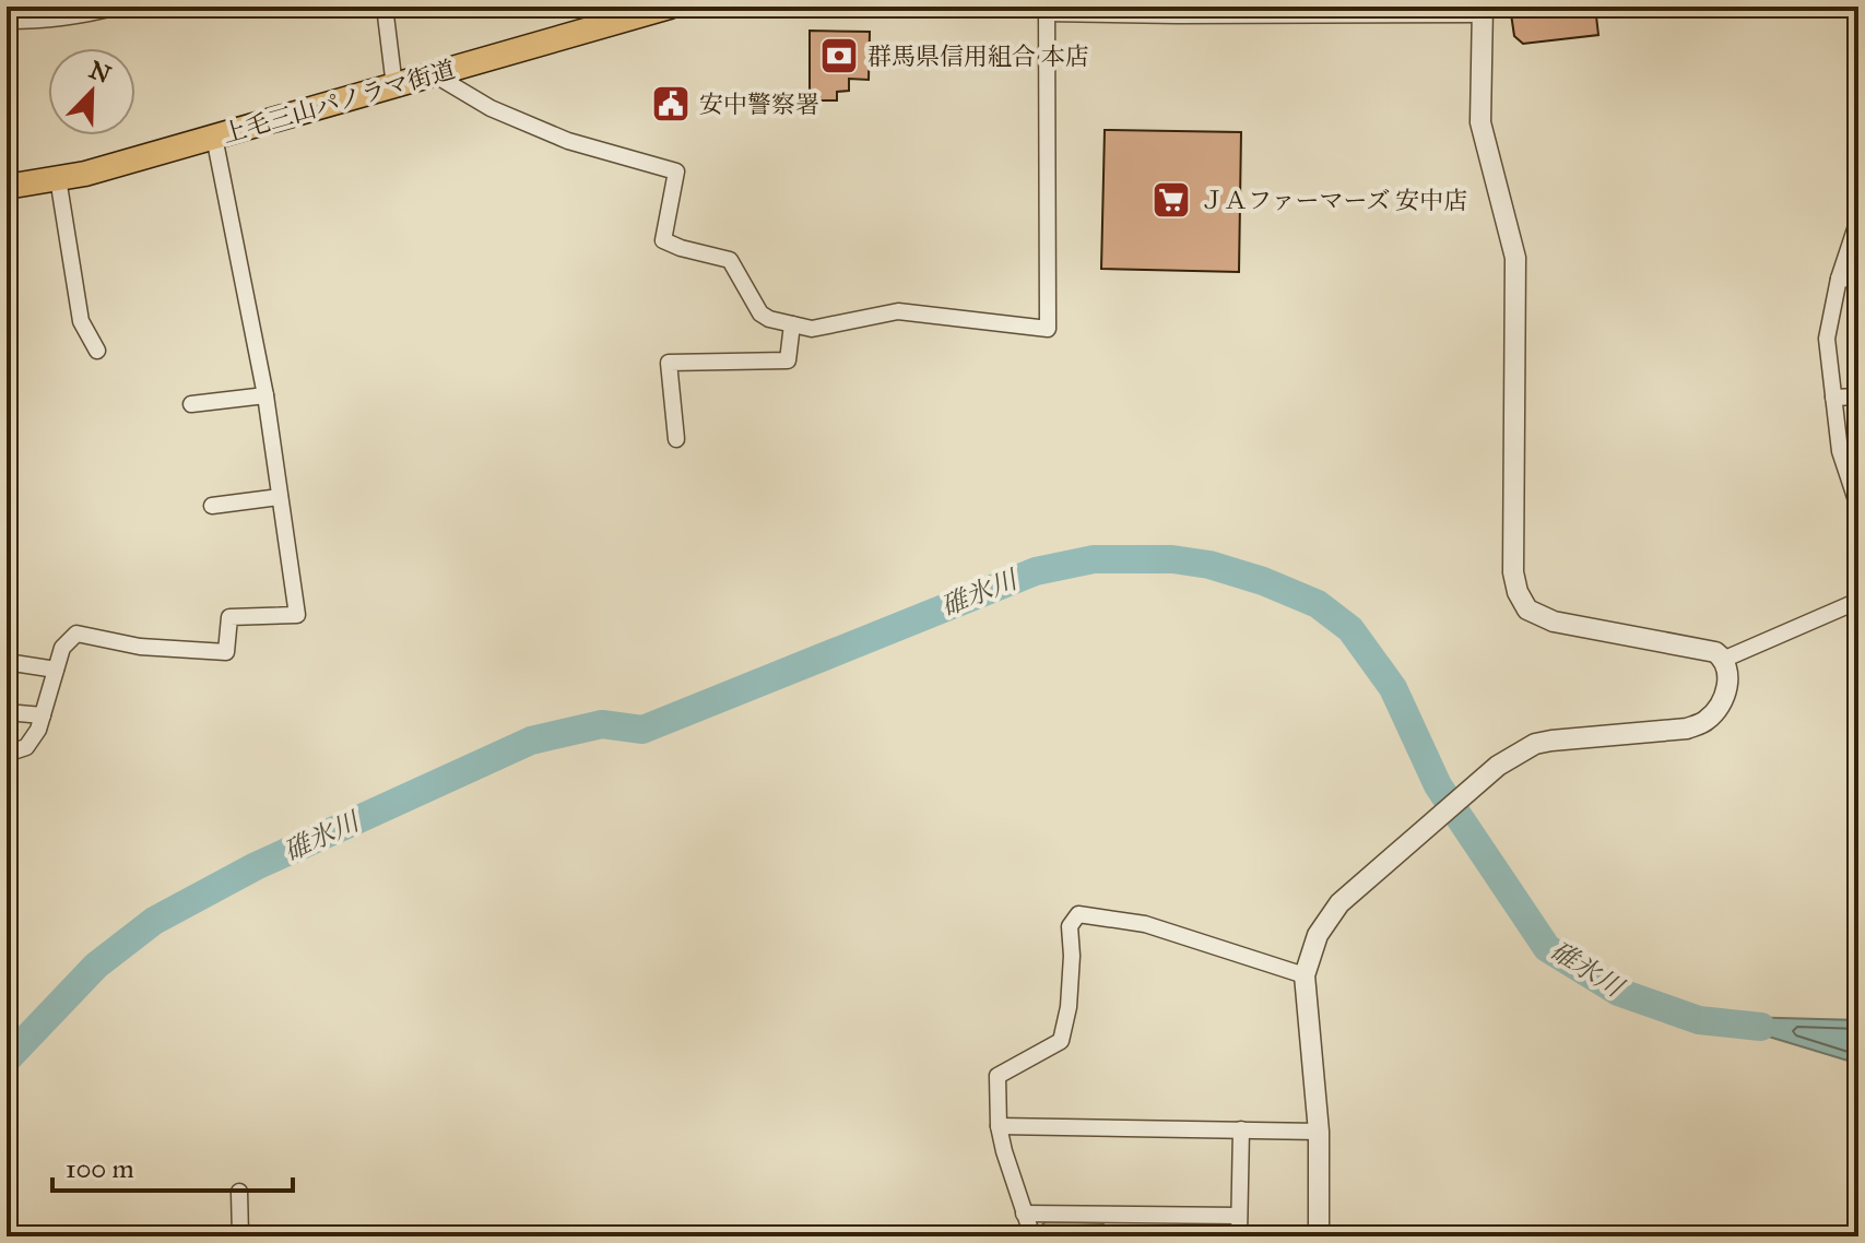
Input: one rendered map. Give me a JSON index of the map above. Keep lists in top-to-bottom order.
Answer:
{
  "streets": {
    "highway": ["上毛三山パノラマ街道"]
  },
  "water": ["碓氷川"],
  "places": {
    "bank": ["群馬県信用組合 本店"],
    "public building": ["安中警察署"],
    "supermarket": ["ＪＡファーマーズ 安中店"]
  },
  "scale_bar": "100 m",
  "north": "top right"
}
